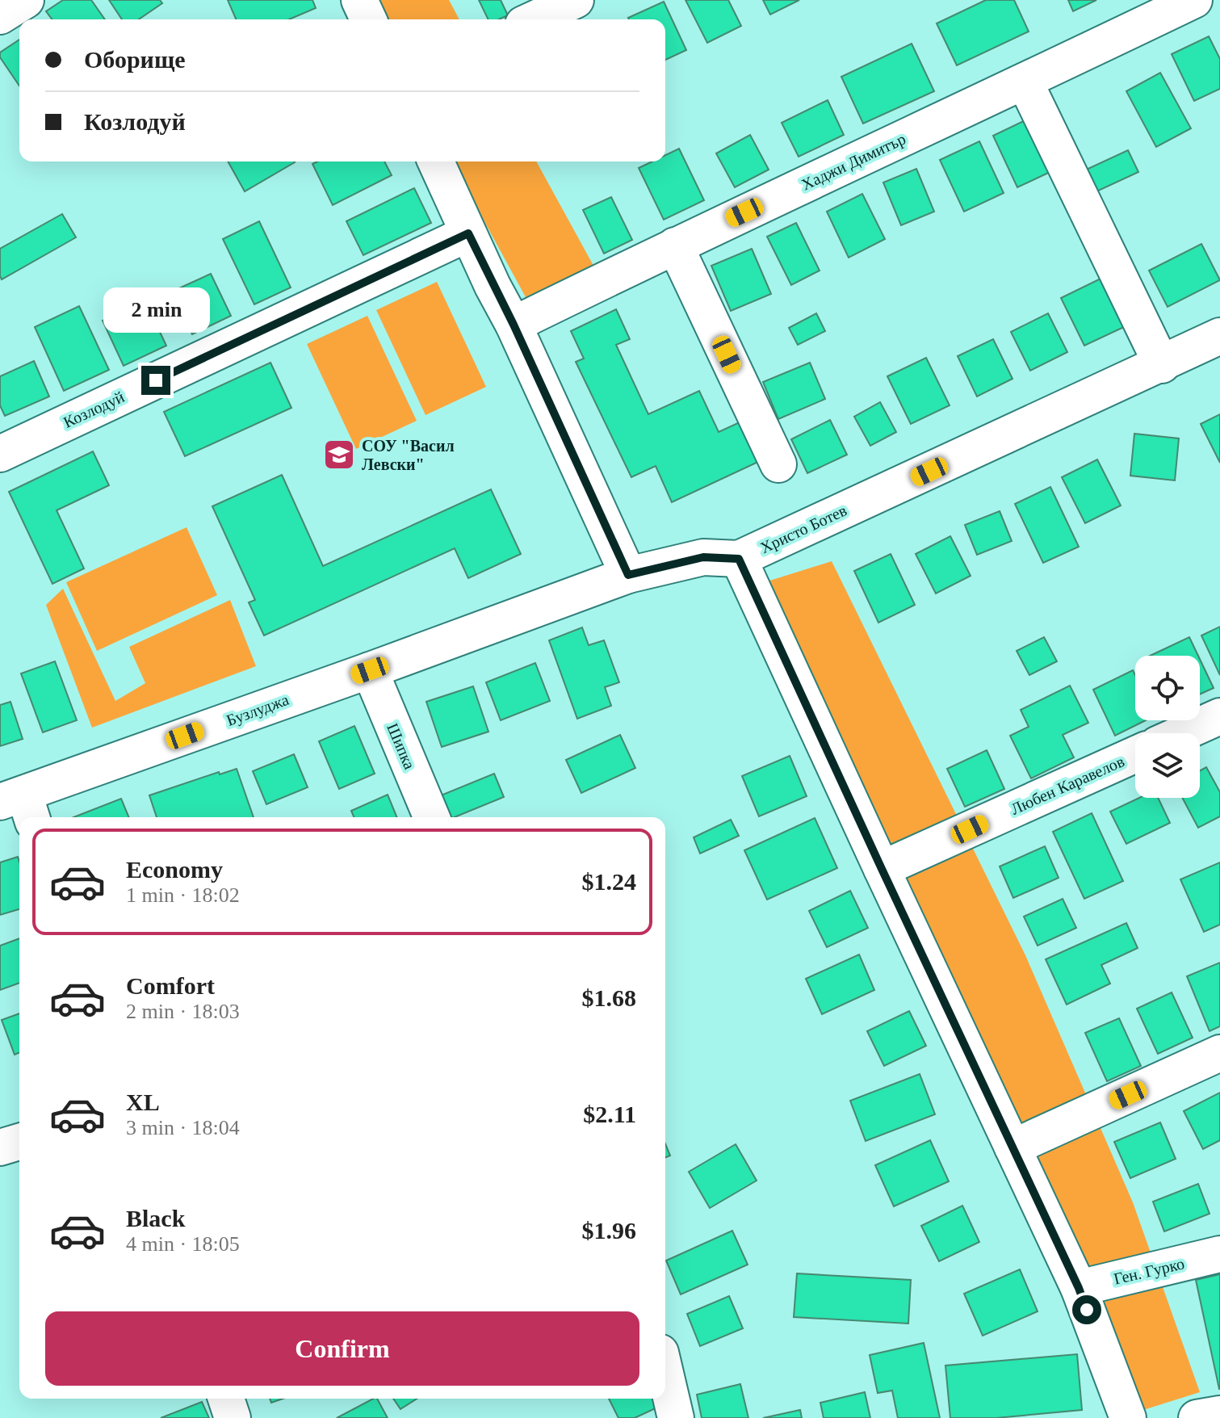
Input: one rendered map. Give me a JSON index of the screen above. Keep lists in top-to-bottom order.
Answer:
{
  "streets": {
    "street": [
      "Хаджи Димитър",
      "Козлодуй",
      "Христо Ботев",
      "Бузлуджа",
      "Шипка",
      "Любен Каравелов",
      "Ген. Гурко"
    ]
  },
  "crossings": [
    ["Христо Ботев", "Бузлуджа"],
    ["Христо Ботев", "Шипка"],
    ["Бузлуджа", "Шипка"]
  ],
  "places": {
    "school or university": ["СОУ \"Васил Левски\""]
  },
  "page": {
    "banner": ["Оборище", "Козлодуй"],
    "bubble": "2 min",
    "list": [
      {
        "name": "Economy",
        "note": "1 min · 18:02",
        "value": "$1.24"
      },
      {
        "name": "Comfort",
        "note": "2 min · 18:03",
        "value": "$1.68"
      },
      {
        "name": "XL",
        "note": "3 min · 18:04",
        "value": "$2.11"
      },
      {
        "name": "Black",
        "note": "4 min · 18:05",
        "value": "$1.96"
      }
    ],
    "buttons": "Confirm"
  }
}
